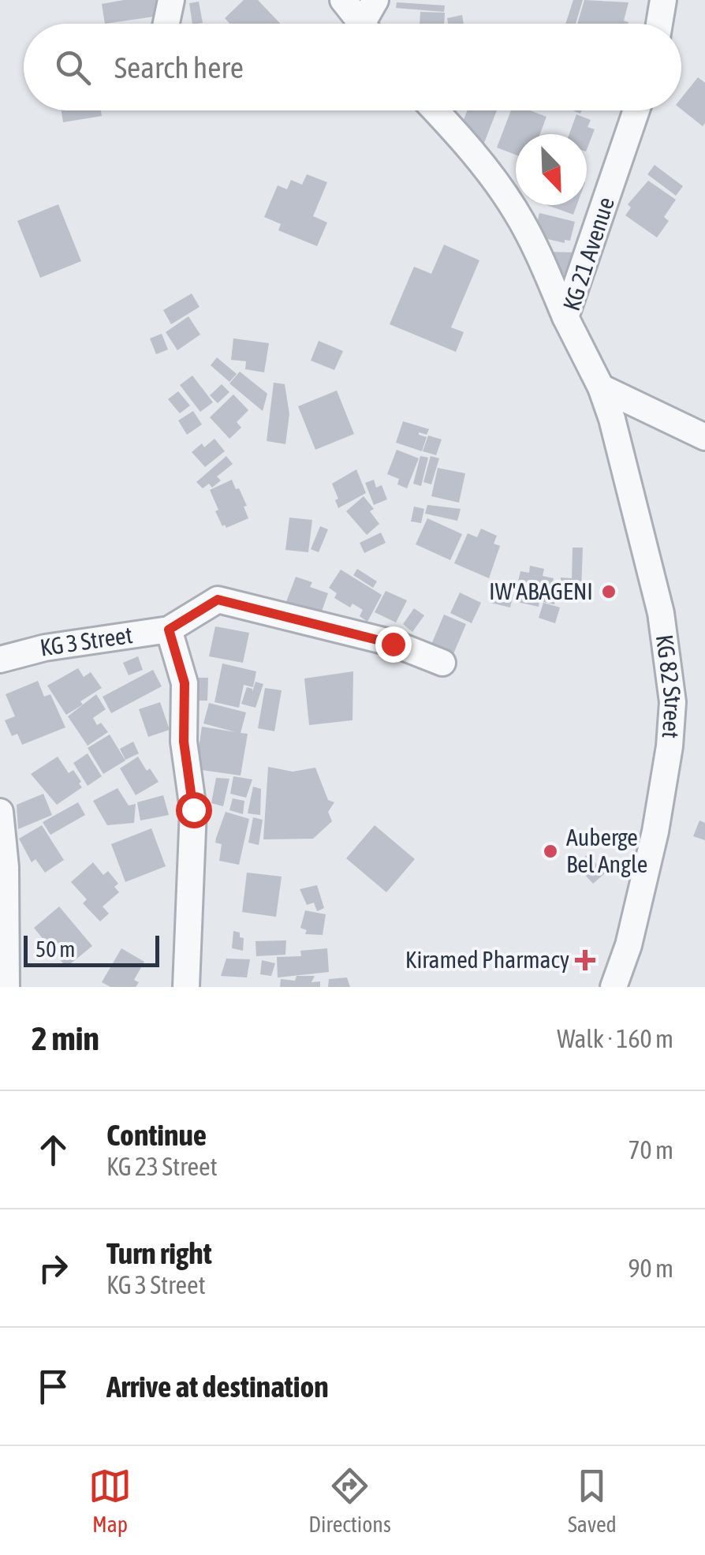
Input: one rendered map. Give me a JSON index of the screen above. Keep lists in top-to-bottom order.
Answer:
{
  "streets": {
    "street": ["KG 21 Avenue", "KG 3 Street", "KG 82 Street"]
  },
  "crossings": [
    ["KG 21 Avenue", "KG 82 Street"]
  ],
  "places": {
    "other": ["IW'ABAGENI", "Auberge Bel Angle"],
    "health": ["Kiramed Pharmacy"]
  },
  "scale_bar": "50 m",
  "north": "bottom right",
  "page": {
    "search": "Search here",
    "scale": "50 m",
    "heading": ["2 min", "Walk · 160 m"],
    "list": [
      ["Continue", "KG 23 Street", "70 m"],
      ["Turn right", "KG 3 Street", "90 m"],
      "Arrive at destination"
    ],
    "nav": ["Map", "Directions", "Saved"]
  }
}
